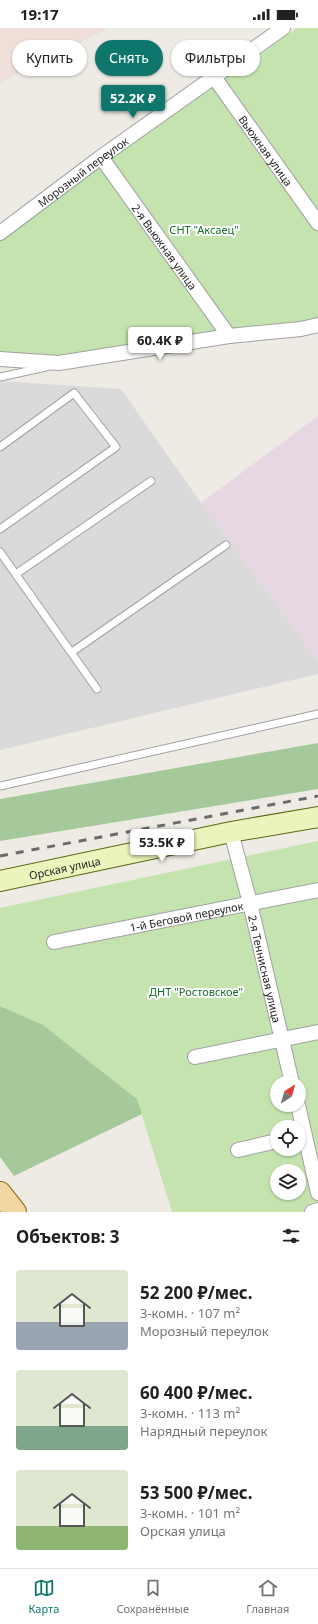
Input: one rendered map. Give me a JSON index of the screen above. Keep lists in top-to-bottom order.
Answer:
{
  "streets": {
    "main road": ["Орская улица"],
    "street": [
      "Вьюжная улица",
      "Морозный переулок",
      "2-я Вьюжная улица",
      "1-й Беговой переулок",
      "2-я Теннисная улица"
    ]
  },
  "crossings": [
    ["Вьюжная улица", "Морозный переулок"],
    ["Морозный переулок", "2-я Вьюжная улица"],
    ["Орская улица", "2-я Теннисная улица"],
    ["1-й Беговой переулок", "2-я Теннисная улица"]
  ],
  "parks": ["СНТ \"Аксаец\"", "ДНТ \"Ростовское\""],
  "north": "top right",
  "page": {
    "status": "19:17",
    "chip": ["Купить", "Снять", "Фильтры"],
    "price": ["52.2K ₽", "60.4K ₽", "53.5K ₽"],
    "heading": "Объектов: 3",
    "list": [
      {
        "name": "52 200 ₽/мес.",
        "note": "3-комн. · 107 m² · Морозный переулок"
      },
      {
        "name": "60 400 ₽/мес.",
        "note": "3-комн. · 113 m² · Нарядный переулок"
      },
      {
        "name": "53 500 ₽/мес.",
        "note": "3-комн. · 101 m² · Орская улица"
      }
    ],
    "tabs": ["Карта", "Сохранённые", "Главная"]
  }
}
